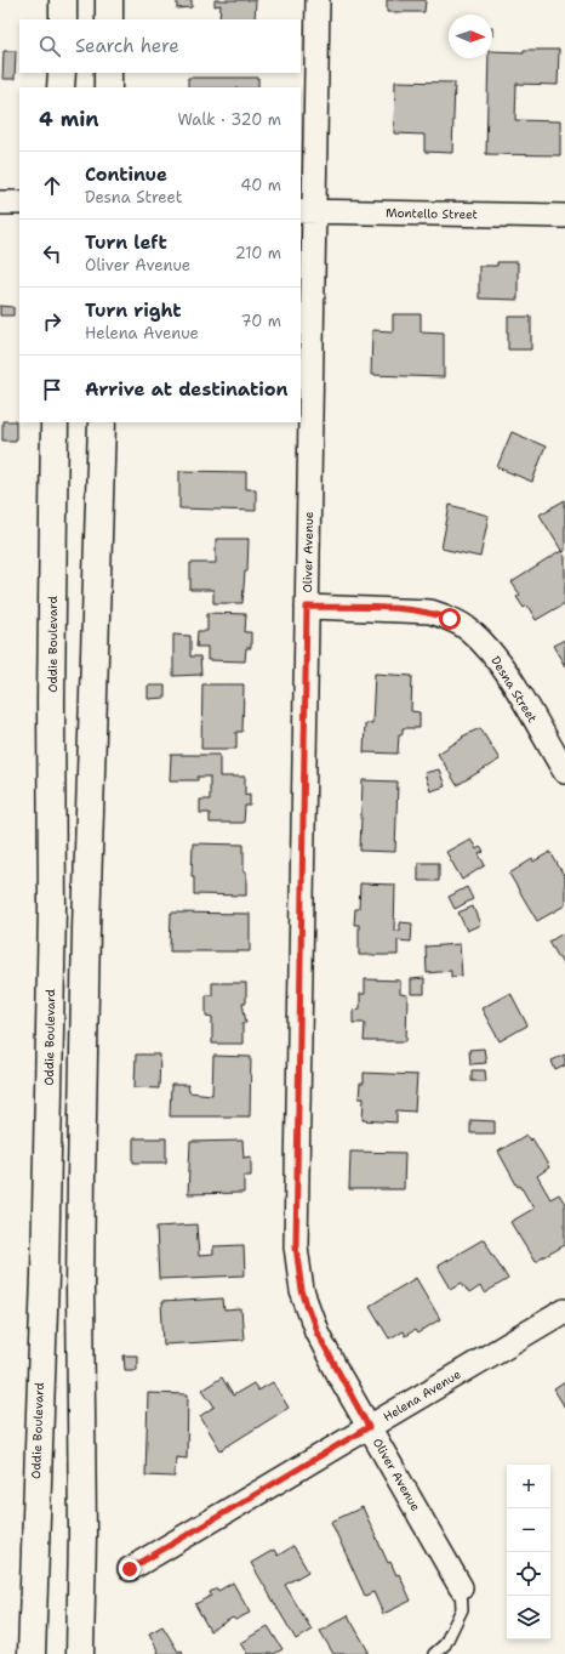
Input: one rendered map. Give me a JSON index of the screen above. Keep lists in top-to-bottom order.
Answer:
{
  "streets": {
    "main road": ["Oddie Boulevard"],
    "street": [
      "Montello Street",
      "Oliver Avenue",
      "Desna Street",
      "Helena Avenue"
    ]
  },
  "crossings": [
    ["Montello Street", "Oliver Avenue"],
    ["Oliver Avenue", "Desna Street"],
    ["Oliver Avenue", "Helena Avenue"]
  ],
  "north": "right",
  "page": {
    "search": "Search here",
    "heading": ["4 min", "Walk · 320 m"],
    "list": [
      ["Continue", "Desna Street", "40 m"],
      ["Turn left", "Oliver Avenue", "210 m"],
      ["Turn right", "Helena Avenue", "70 m"],
      "Arrive at destination"
    ],
    "map_buttons": ["+", "−"]
  }
}
